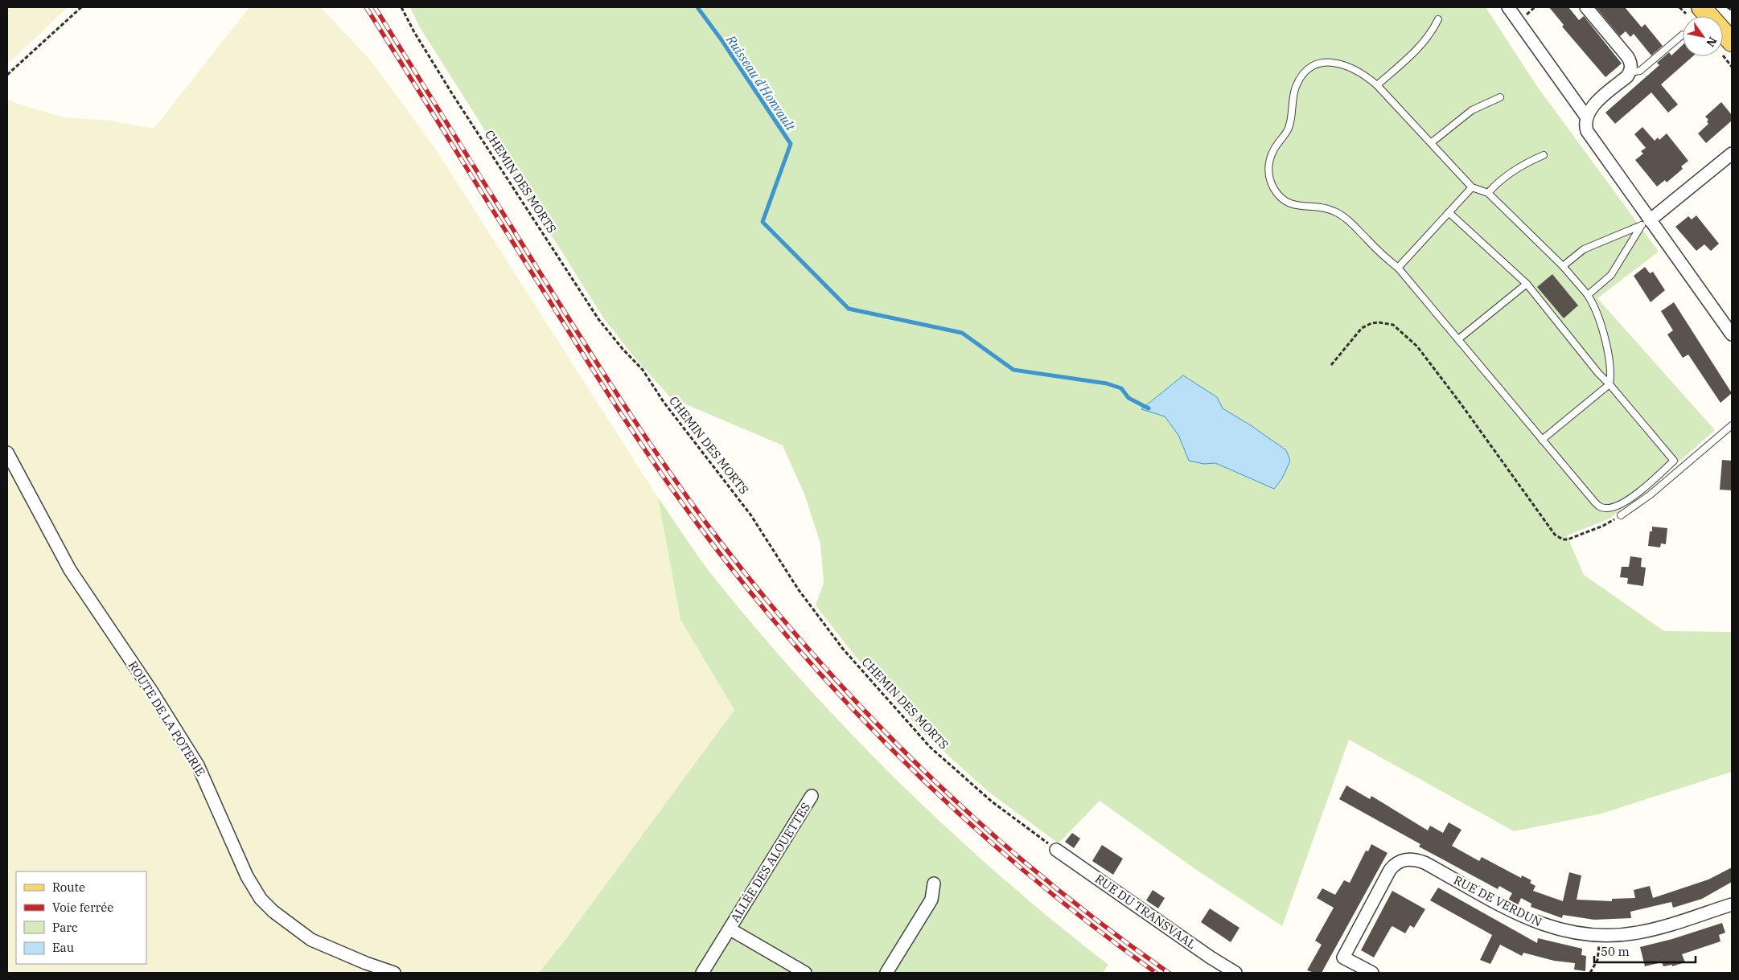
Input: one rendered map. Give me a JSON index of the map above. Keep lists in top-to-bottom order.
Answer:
{
  "streets": {
    "street": [
      "ROUTE DE LA POTERIE",
      "ALLÉE DES ALOUETTES",
      "RUE DE VERDUN",
      "RUE DU TRANSVAAL"
    ],
    "path": ["CHEMIN DES MORTS"]
  },
  "crossings": [
    ["CHEMIN DES MORTS", "RUE DU TRANSVAAL"]
  ],
  "water": ["Ruisseau d'Honvault"],
  "legend": [
    "Route",
    "Voie ferrée",
    "Parc",
    "Eau"
  ],
  "scale_bar": "50 m",
  "north": "bottom right"
}
